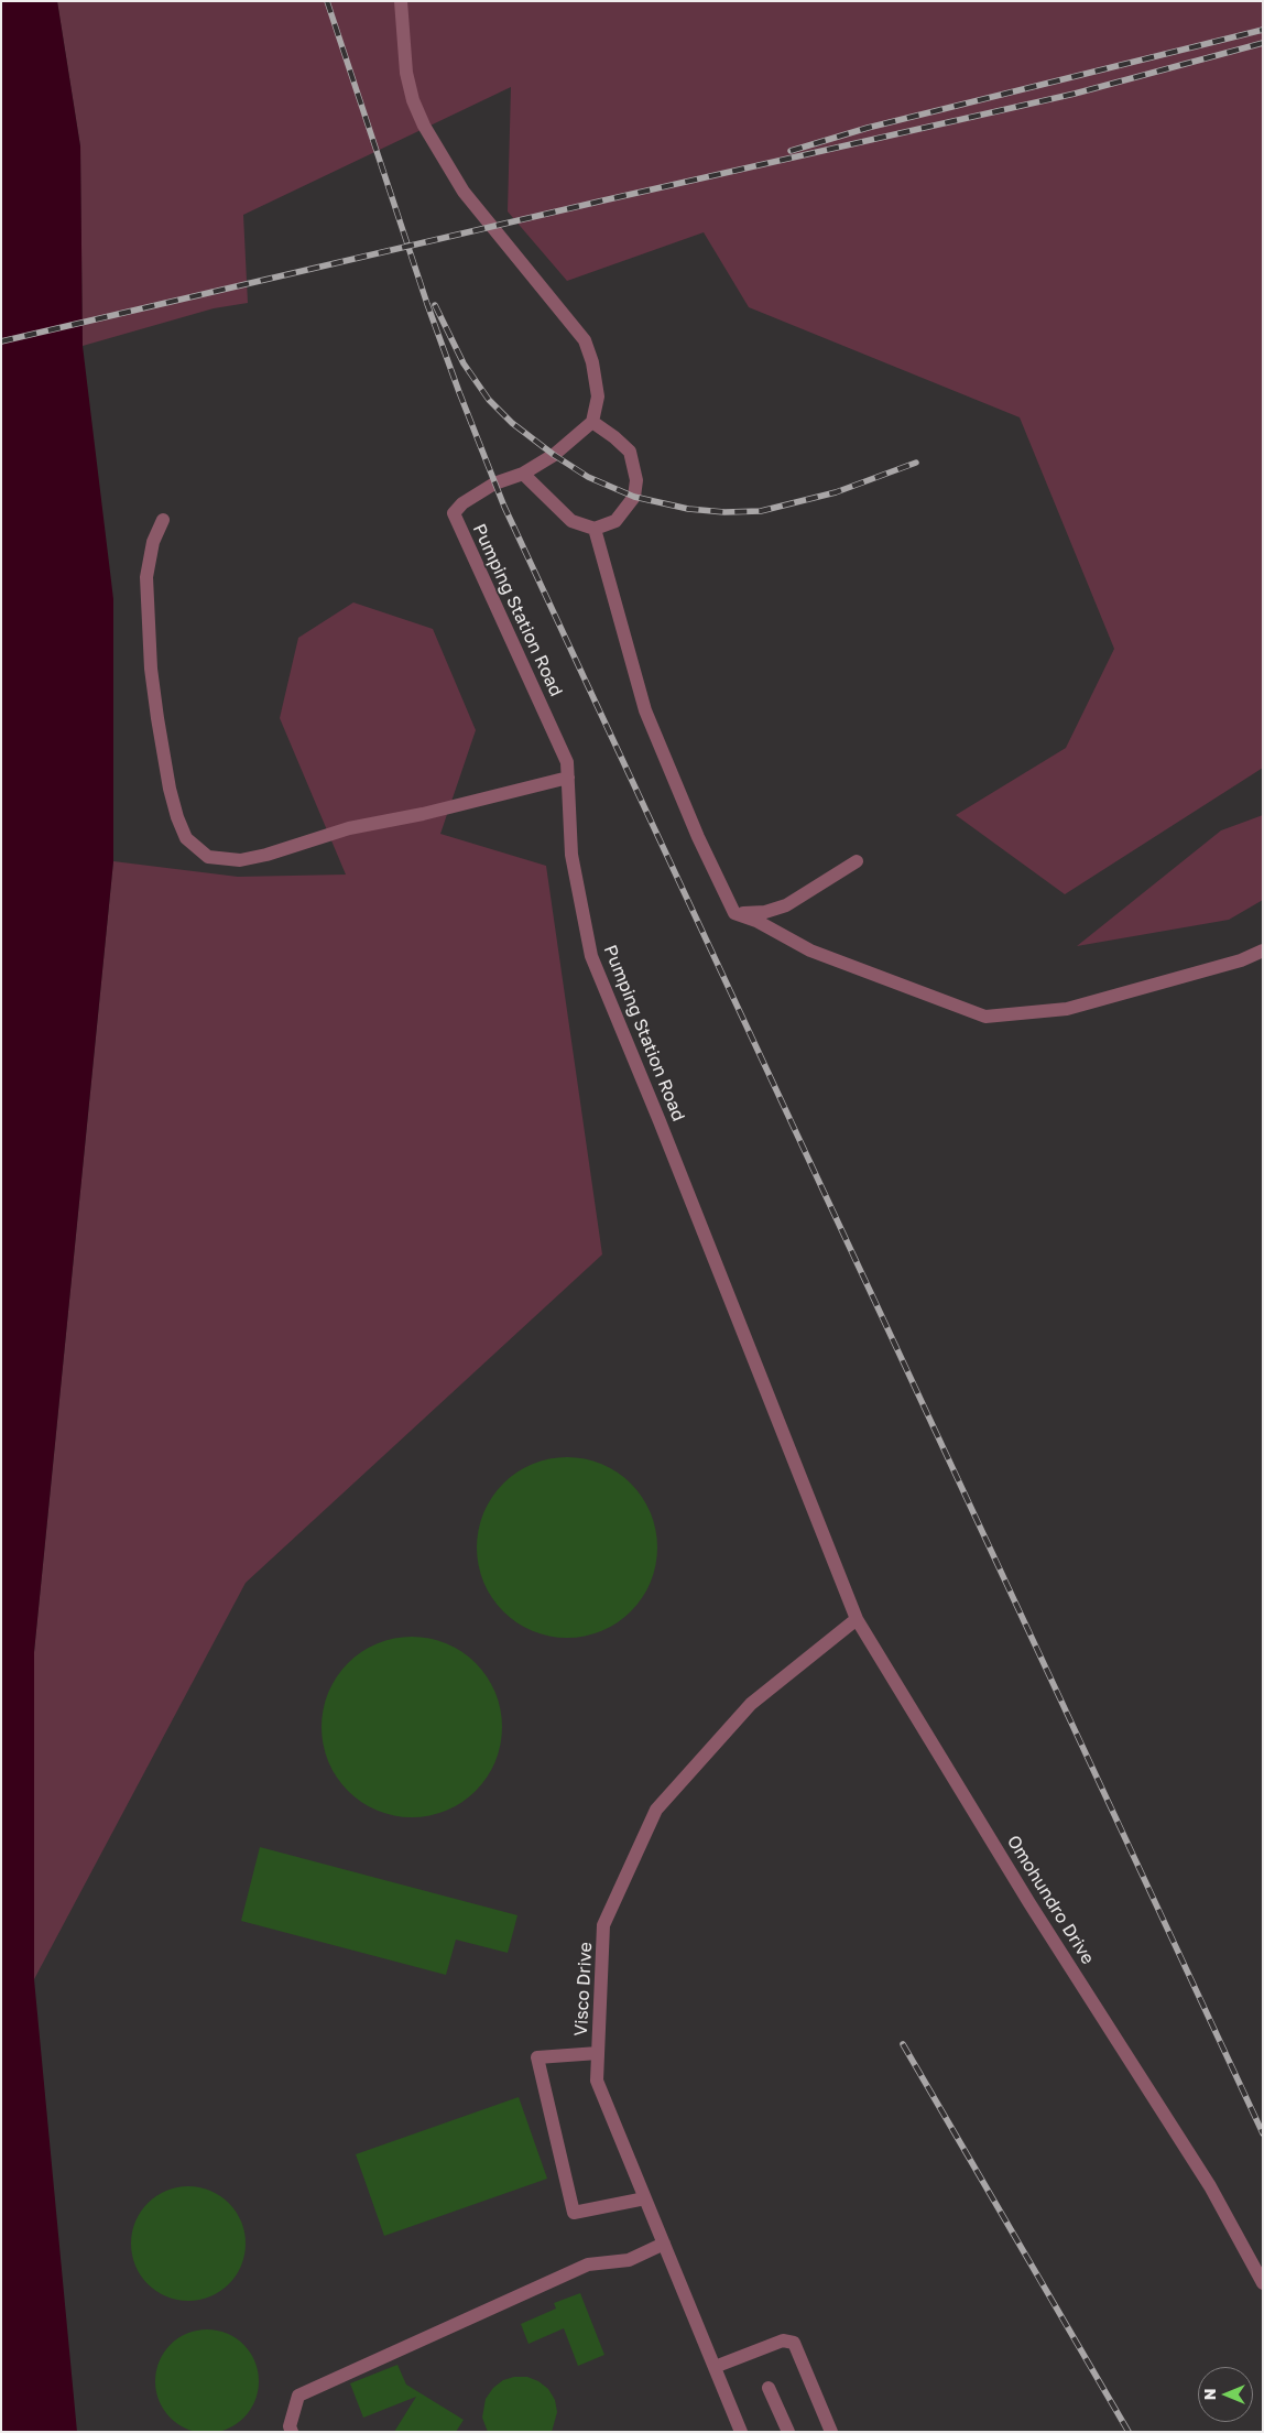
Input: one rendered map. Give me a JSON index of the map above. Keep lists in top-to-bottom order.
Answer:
{
  "streets": {
    "street": ["Pumping Station Road", "Omohundro Drive", "Visco Drive"]
  },
  "crossings": [
    ["Pumping Station Road", "Omohundro Drive"],
    ["Omohundro Drive", "Visco Drive"]
  ],
  "north": "left"
}
